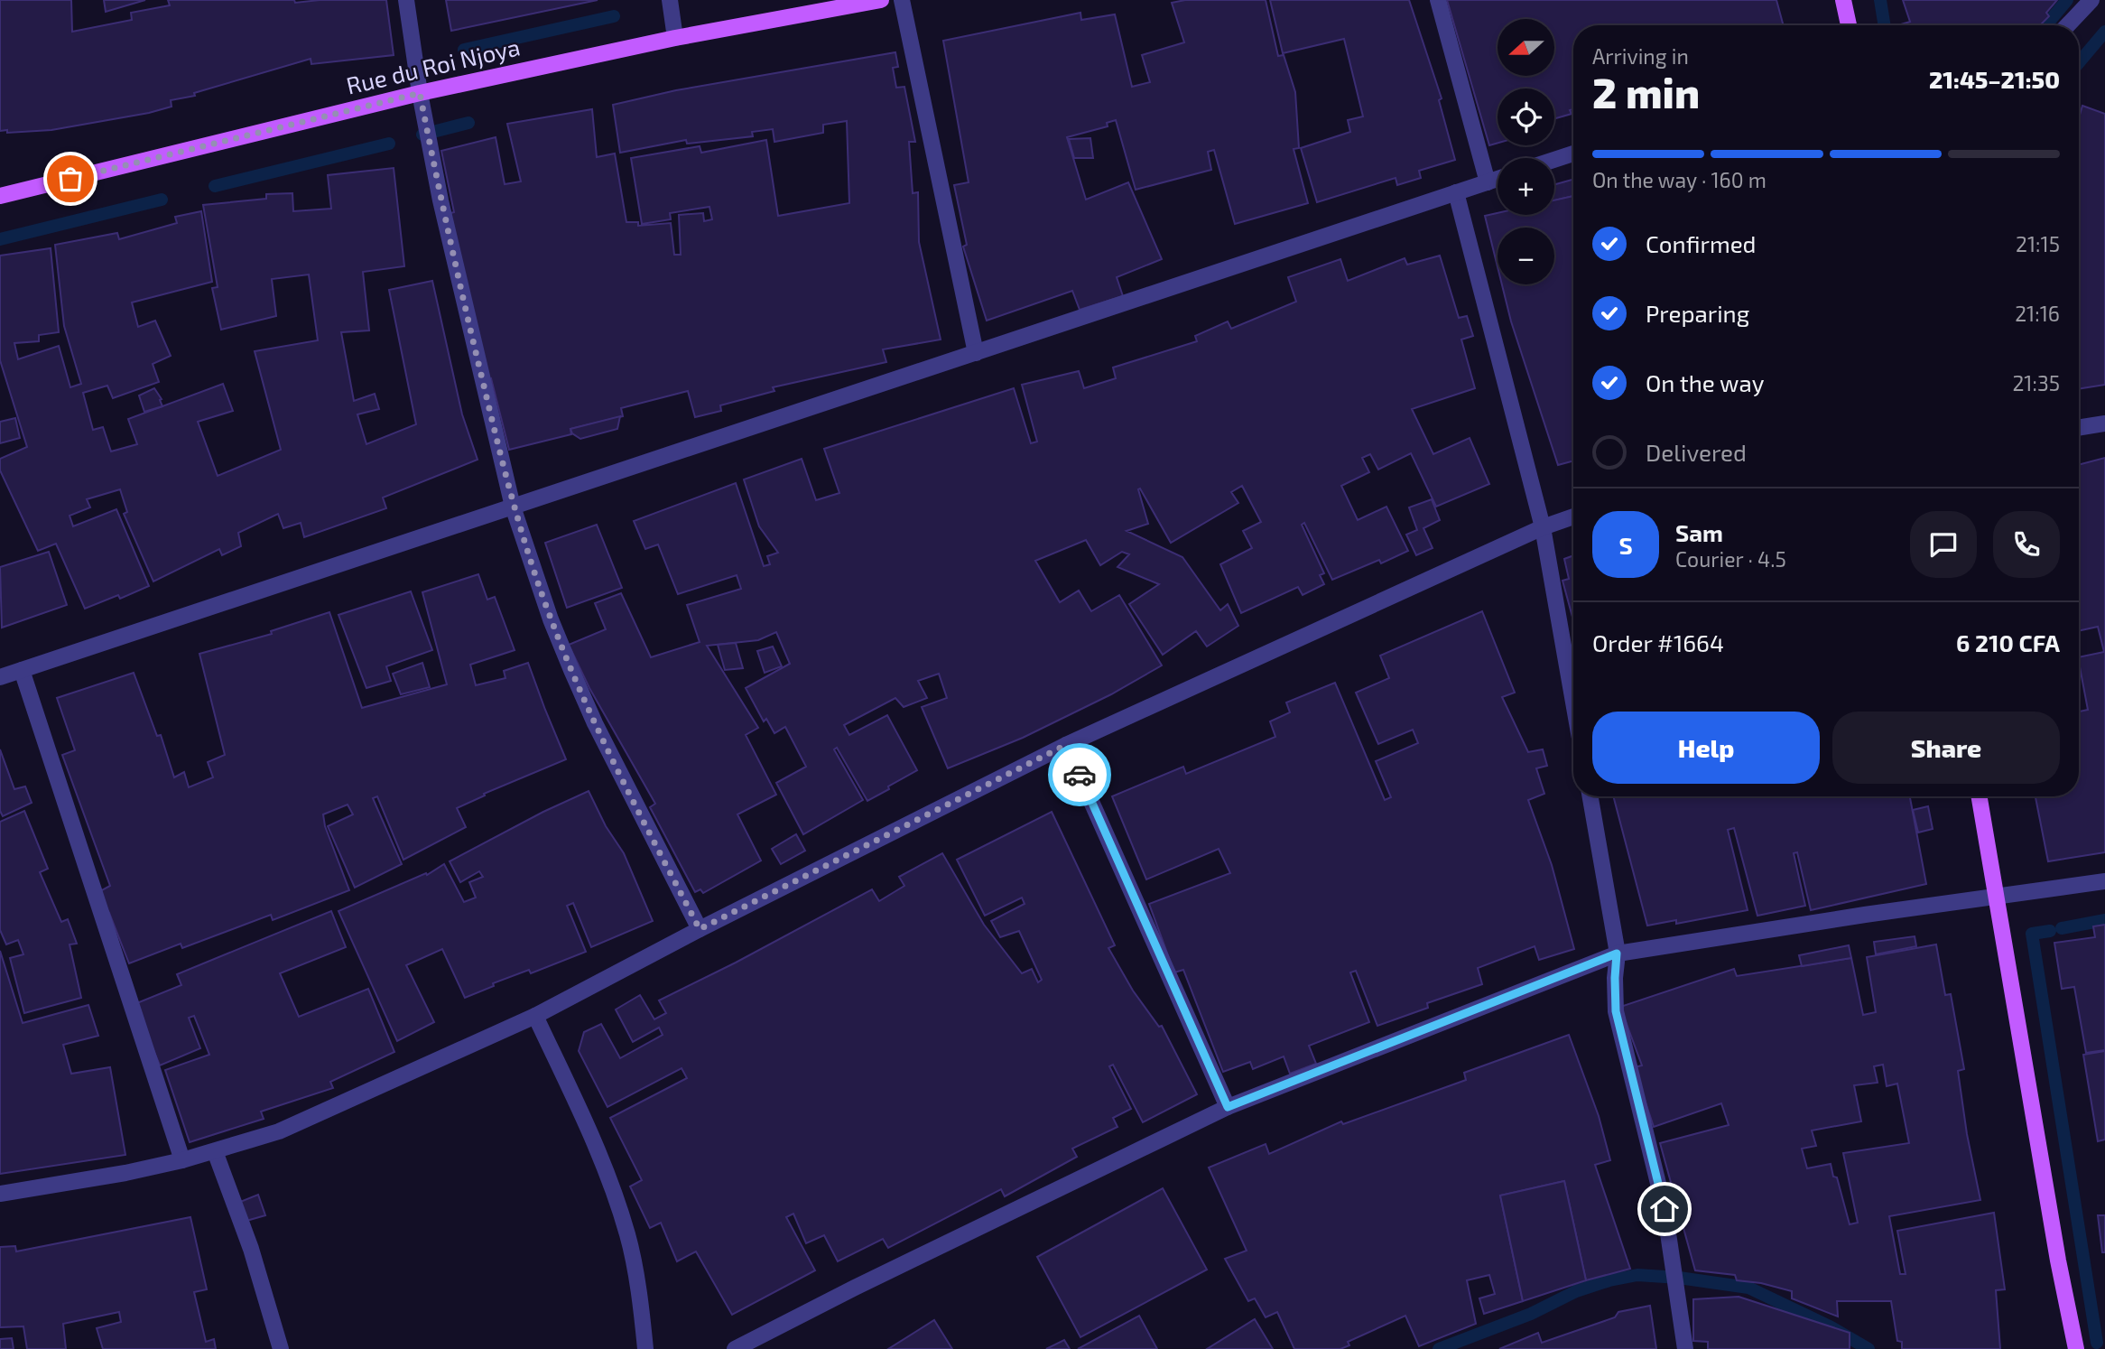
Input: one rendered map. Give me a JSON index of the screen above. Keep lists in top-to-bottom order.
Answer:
{
  "streets": {
    "main road": ["Rue du Roi Njoya"]
  },
  "north": "left",
  "page": {
    "map_buttons": ["+", "−"],
    "heading": ["2 min", "Arriving in", "21:45–21:50"],
    "panel": [
      "Sam",
      "Courier · 4.5",
      "Order #1664",
      "6 210 CFA"
    ],
    "bar": "On the way · 160 m",
    "list": [
      ["Confirmed", "21:15"],
      ["Preparing", "21:16"],
      ["On the way", "21:35"],
      "Delivered"
    ],
    "round": "S",
    "buttons": ["Help", "Share"]
  }
}
